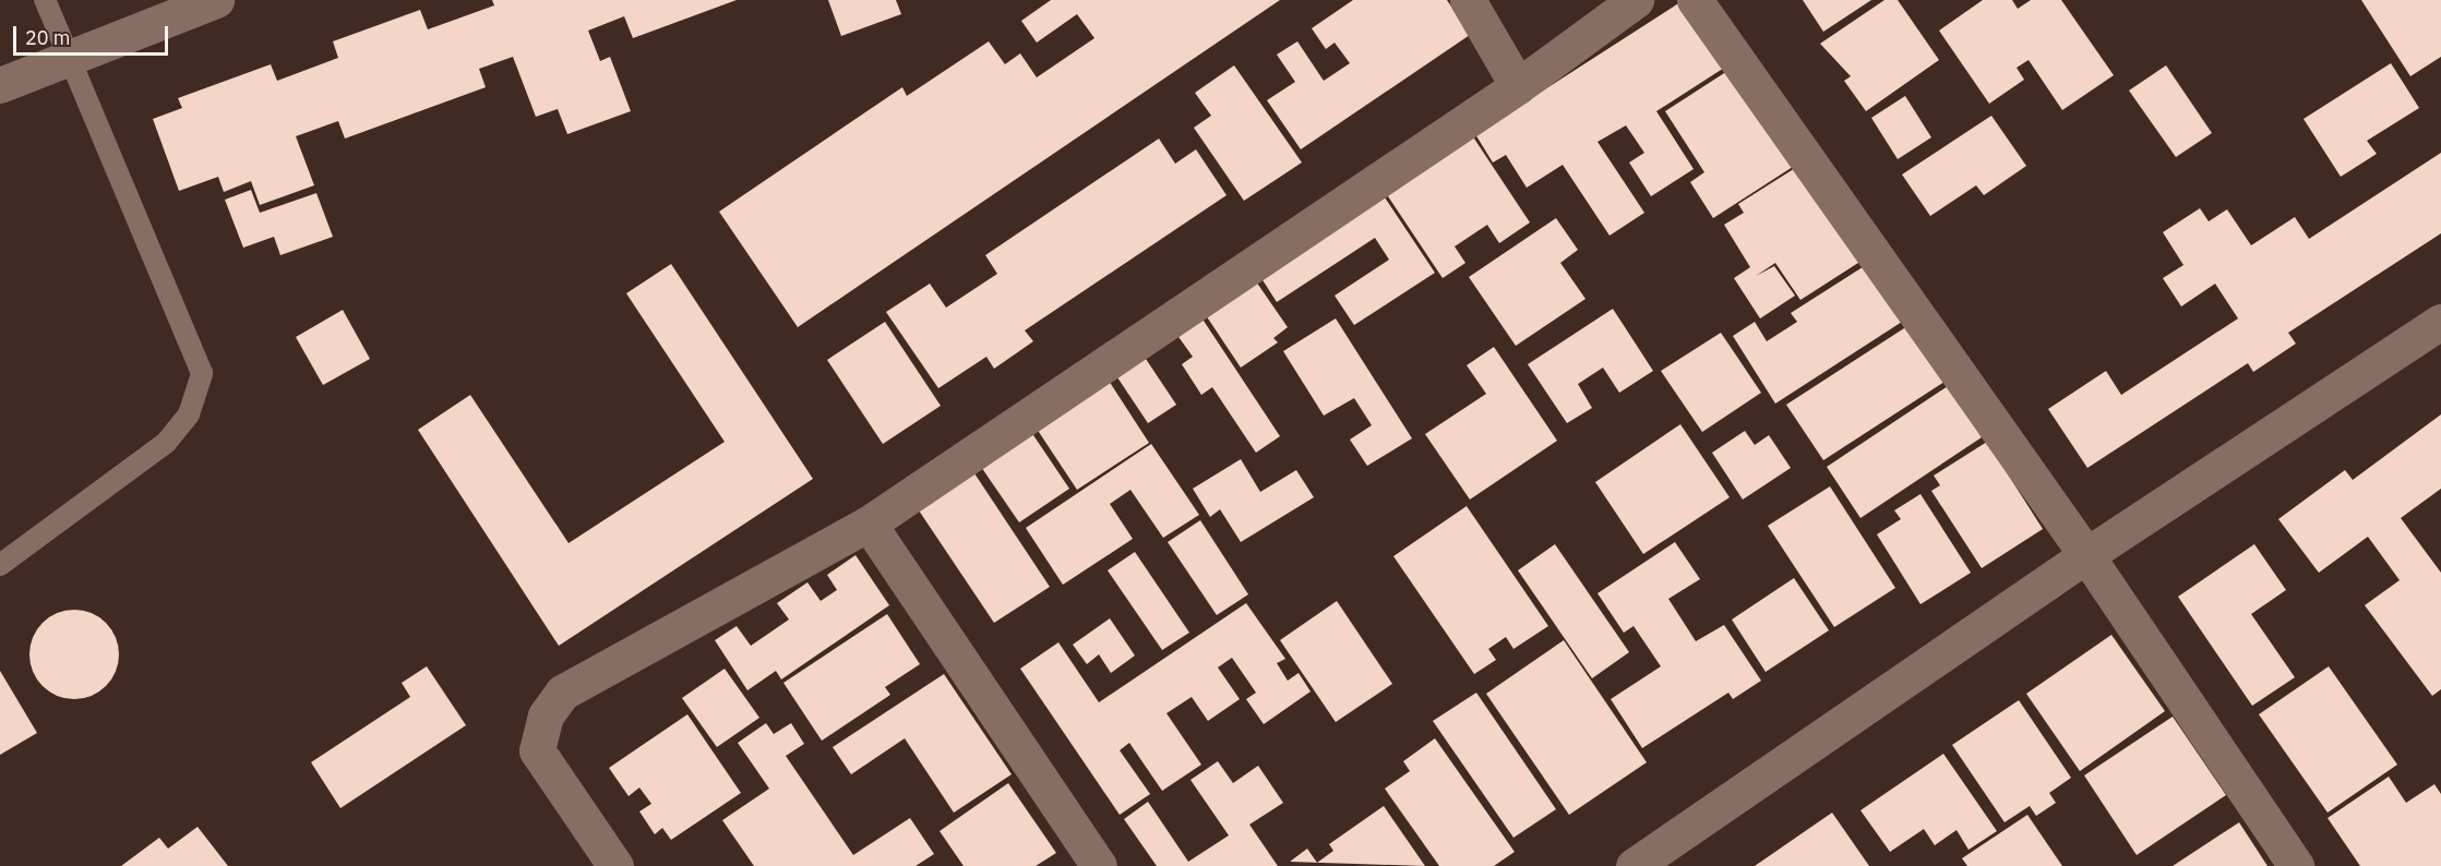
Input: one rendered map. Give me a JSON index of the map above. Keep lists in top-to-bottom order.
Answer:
{
  "scale_bar": "20 m"
}
